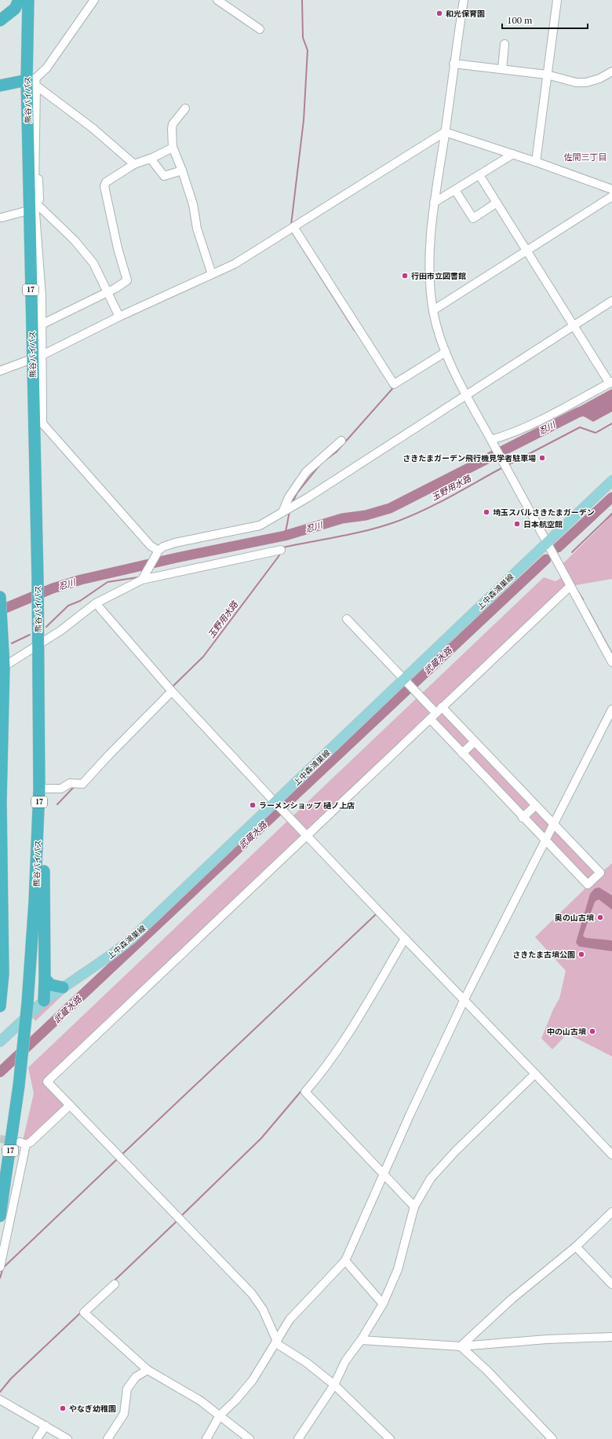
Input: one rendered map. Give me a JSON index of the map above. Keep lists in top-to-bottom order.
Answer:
{
  "streets": {
    "highway": ["熊谷バイパス", "17"],
    "main road": ["上中森鴻巣線"]
  },
  "crossings": [
    ["熊谷バイパス", "17"],
    ["17", "上中森鴻巣線"]
  ],
  "districts": ["佐間三丁目"],
  "water": ["忍川", "玉野用水路", "武蔵水路"],
  "places": [
    "和光保育園",
    "行田市立図書館",
    "さきたまガーデン飛行機見学者駐車場",
    "埼玉スバルさきたまガーデン",
    "日本航空館",
    "ラーメンショップ 樋ノ上店",
    "奥の山古墳",
    "さきたま古墳公園",
    "中の山古墳",
    "やなぎ幼稚園"
  ],
  "scale_bar": "100 m"
}
